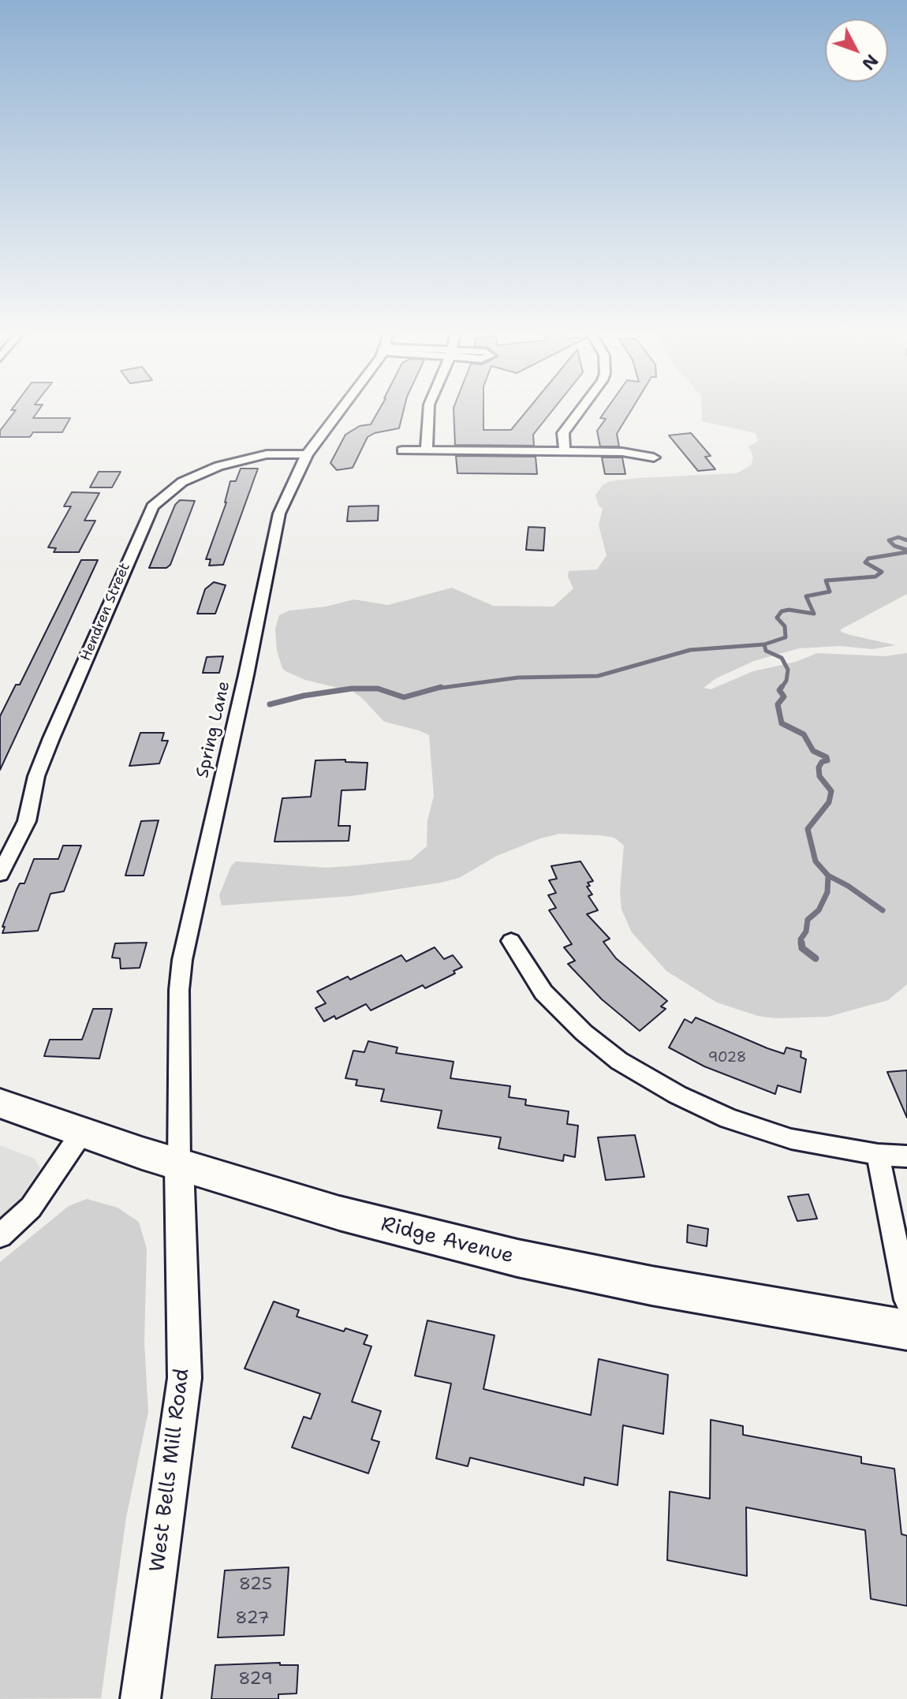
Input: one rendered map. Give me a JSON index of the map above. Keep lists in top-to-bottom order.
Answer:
{
  "streets": {
    "main road": ["Ridge Avenue"],
    "street": ["Hendren Street", "Spring Lane", "West Bells Mill Road"]
  },
  "crossings": [
    ["Hendren Street", "Spring Lane"],
    ["Spring Lane", "Ridge Avenue"],
    ["Spring Lane", "West Bells Mill Road"],
    ["Ridge Avenue", "West Bells Mill Road"]
  ],
  "house_numbers": [
    "9028",
    "825",
    "827",
    "829"
  ],
  "north": "bottom right"
}
